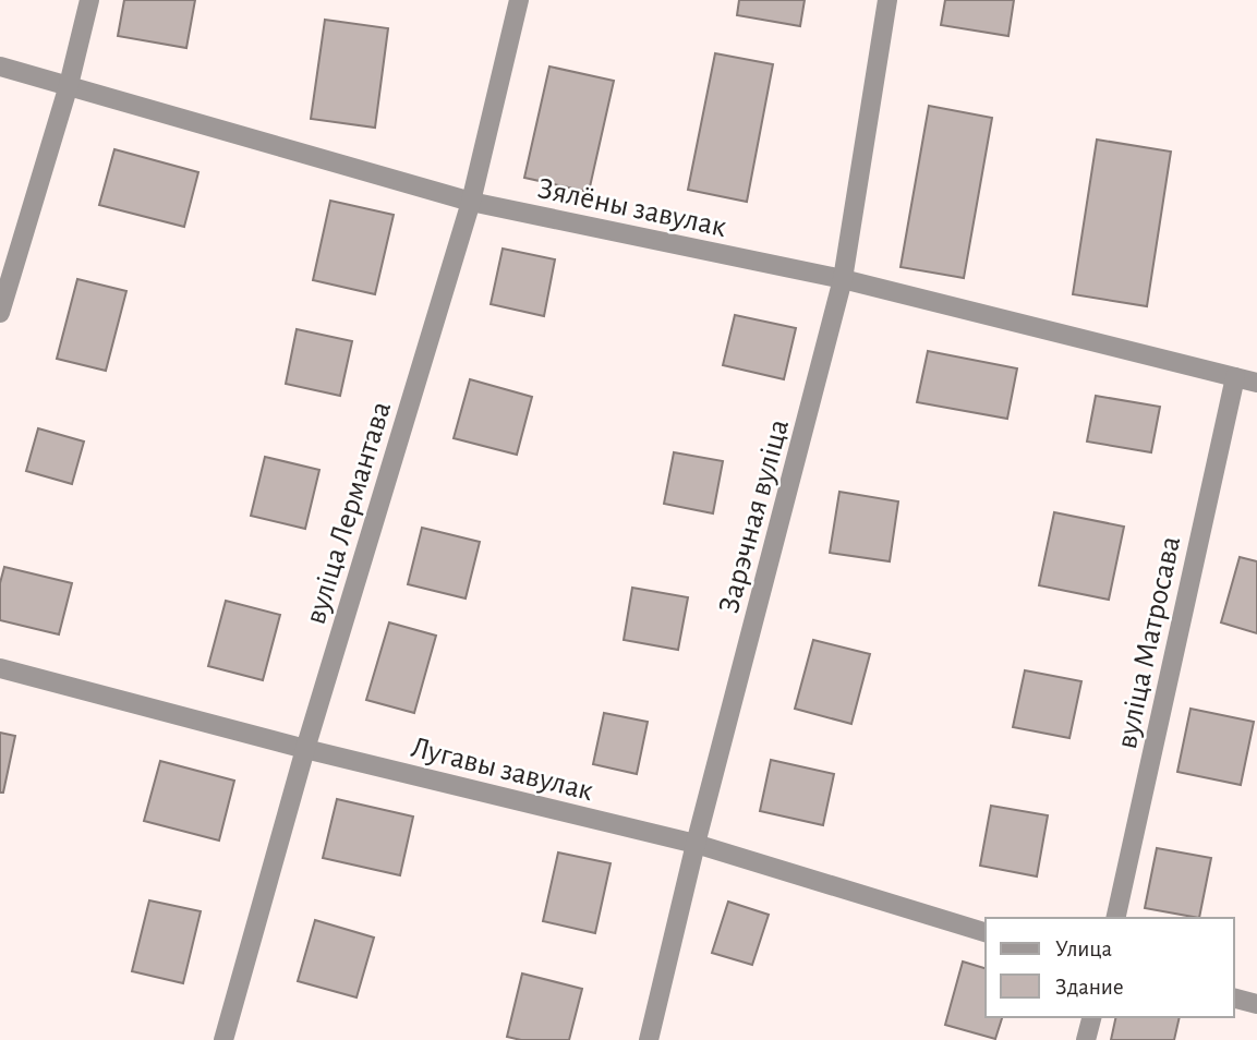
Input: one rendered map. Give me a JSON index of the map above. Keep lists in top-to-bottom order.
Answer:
{
  "streets": {
    "street": [
      "Зялёны завулак",
      "вуліца Лермантава",
      "Зарэчная вуліца",
      "вуліца Матросава",
      "Лугавы завулак"
    ]
  },
  "crossings": [
    ["Зялёны завулак", "вуліца Лермантава"],
    ["Зялёны завулак", "Зарэчная вуліца"],
    ["Зялёны завулак", "вуліца Матросава"],
    ["вуліца Лермантава", "Лугавы завулак"],
    ["Зарэчная вуліца", "Лугавы завулак"]
  ],
  "legend": ["Улица", "Здание"]
}
